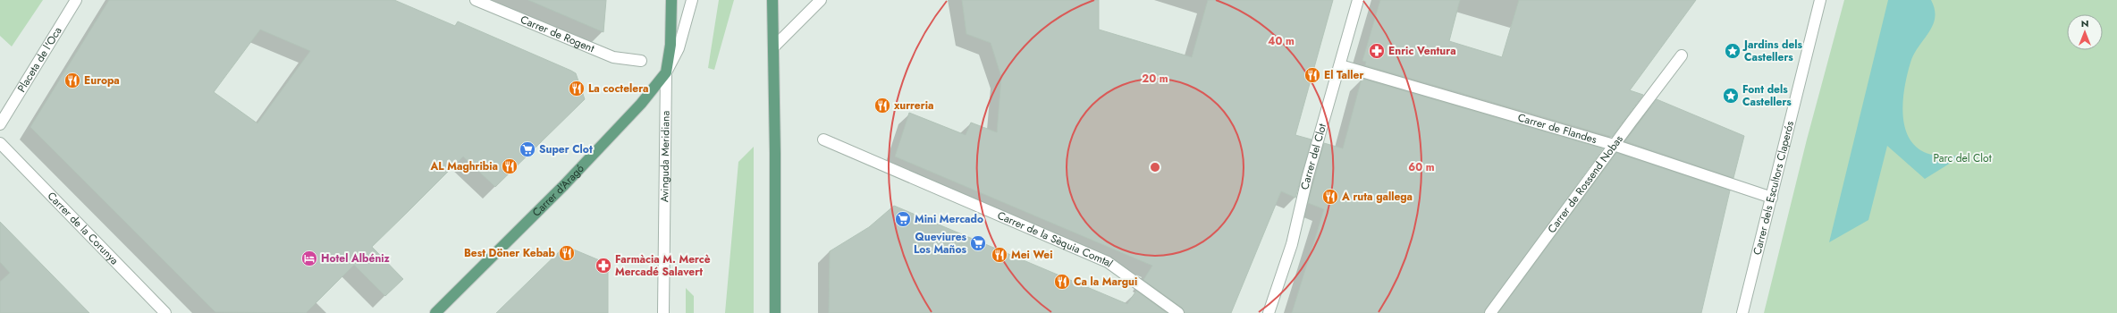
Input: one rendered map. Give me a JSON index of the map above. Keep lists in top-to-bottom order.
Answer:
{
  "streets": {
    "main road": ["Avinguda Meridiana", "Carrer d'Aragó"],
    "street": [
      "Carrer de Rogent",
      "Placeta de l'Oca",
      "Carrer de Flandes",
      "Carrer del Clot",
      "Carrer de Rossend Nobas",
      "Carrer dels Escultors Claperós",
      "Carrer de la Corunya",
      "Carrer de la Sèquia Comtal"
    ]
  },
  "crossings": [
    ["Carrer de Flandes", "Carrer del Clot"],
    ["Carrer de Flandes", "Carrer de Rossend Nobas"],
    ["Carrer de Flandes", "Carrer dels Escultors Claperós"],
    ["Avinguda Meridiana", "Carrer d'Aragó"]
  ],
  "parks": ["Parc del Clot"],
  "places": {
    "pharmacy": ["Enric Ventura", "Farmàcia M. Mercè Mercadé Salavert"],
    "place": ["Jardins dels Castellers", "Font dels Castellers"],
    "restaurant": [
      "El Taller",
      "Europa",
      "La coctelera",
      "xurreria",
      "AL Maghribia",
      "A ruta gallega",
      "Best Döner Kebab",
      "Mei Wei",
      "Ca la Margui"
    ],
    "supermarket": ["Super Clot", "Mini Mercado", "Queviures Los Maños"],
    "hotel": ["Hotel Albéniz"]
  },
  "north": "top",
  "rings": ["40 m", "20 m", "60 m"]
}
